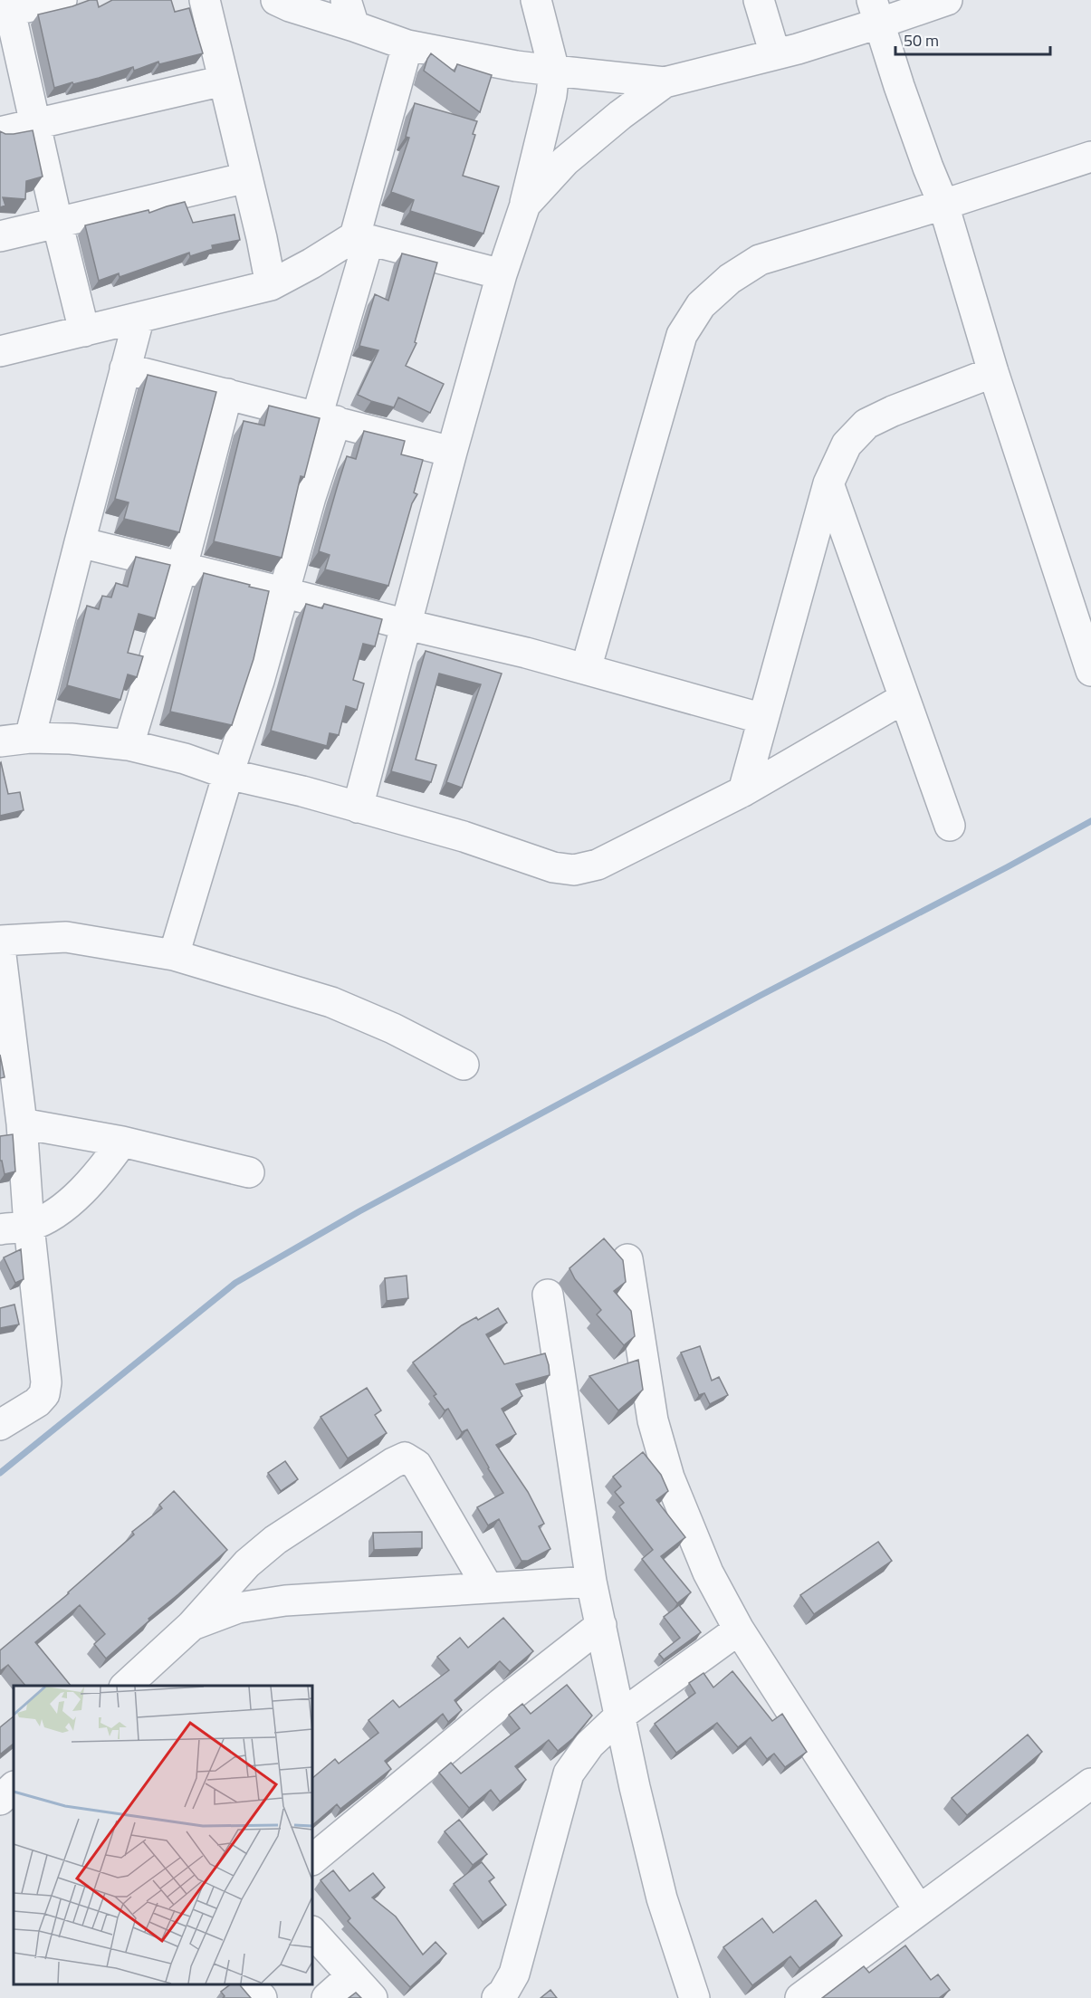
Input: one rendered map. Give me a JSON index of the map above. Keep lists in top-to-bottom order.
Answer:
{
  "scale_bar": "50 m"
}
